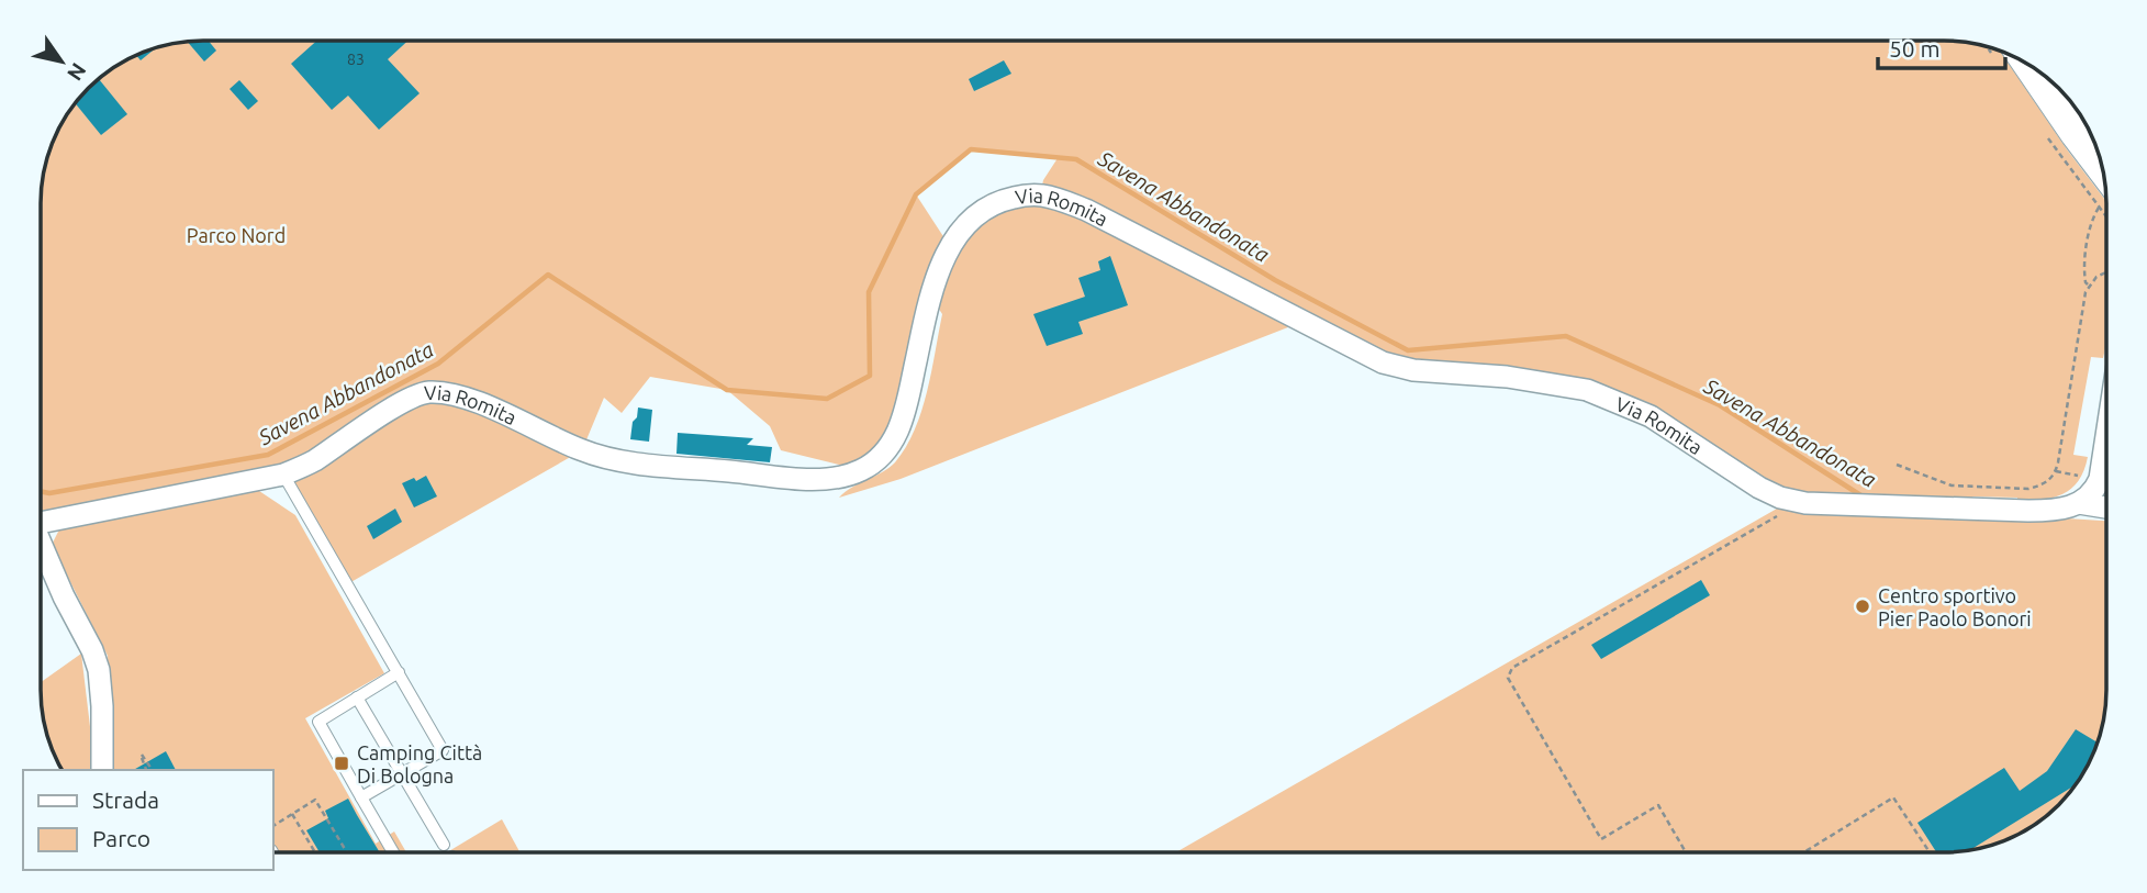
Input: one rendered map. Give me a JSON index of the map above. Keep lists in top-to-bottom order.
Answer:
{
  "streets": {
    "street": ["Via Romita"]
  },
  "water": ["Savena Abbandonata"],
  "parks": ["Parco Nord"],
  "places": {
    "other": ["Centro sportivo Pier Paolo Bonori"],
    "transit": ["Camping Città Di Bologna"]
  },
  "house_numbers": ["83"],
  "legend": ["Strada", "Parco"],
  "scale_bar": "50 m",
  "north": "bottom right"
}
